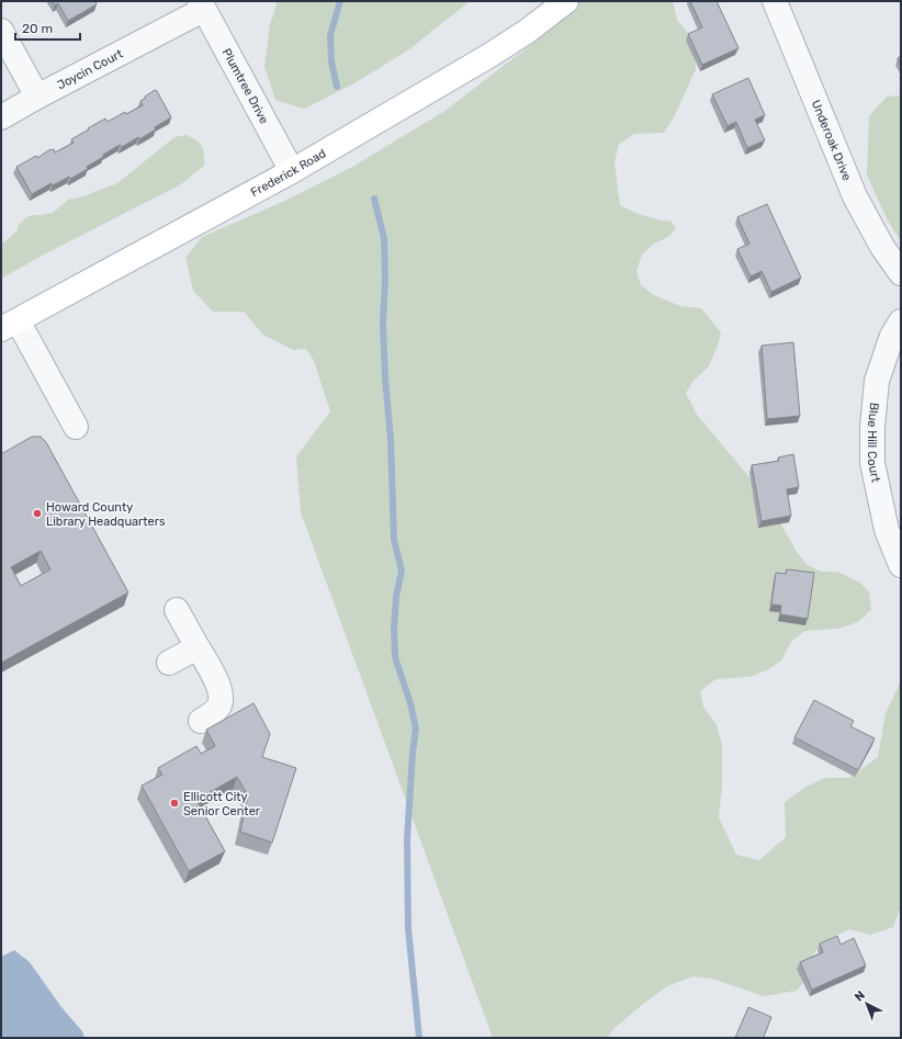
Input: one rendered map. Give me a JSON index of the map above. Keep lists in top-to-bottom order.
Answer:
{
  "streets": {
    "main road": ["Frederick Road"],
    "street": [
      "Joycin Court",
      "Plumtree Drive",
      "Underoak Drive",
      "Blue Hill Court"
    ]
  },
  "crossings": [
    ["Joycin Court", "Plumtree Drive"],
    ["Plumtree Drive", "Frederick Road"]
  ],
  "places": ["Howard County Library Headquarters", "Ellicott City Senior Center"],
  "scale_bar": "20 m",
  "north": "top left"
}
